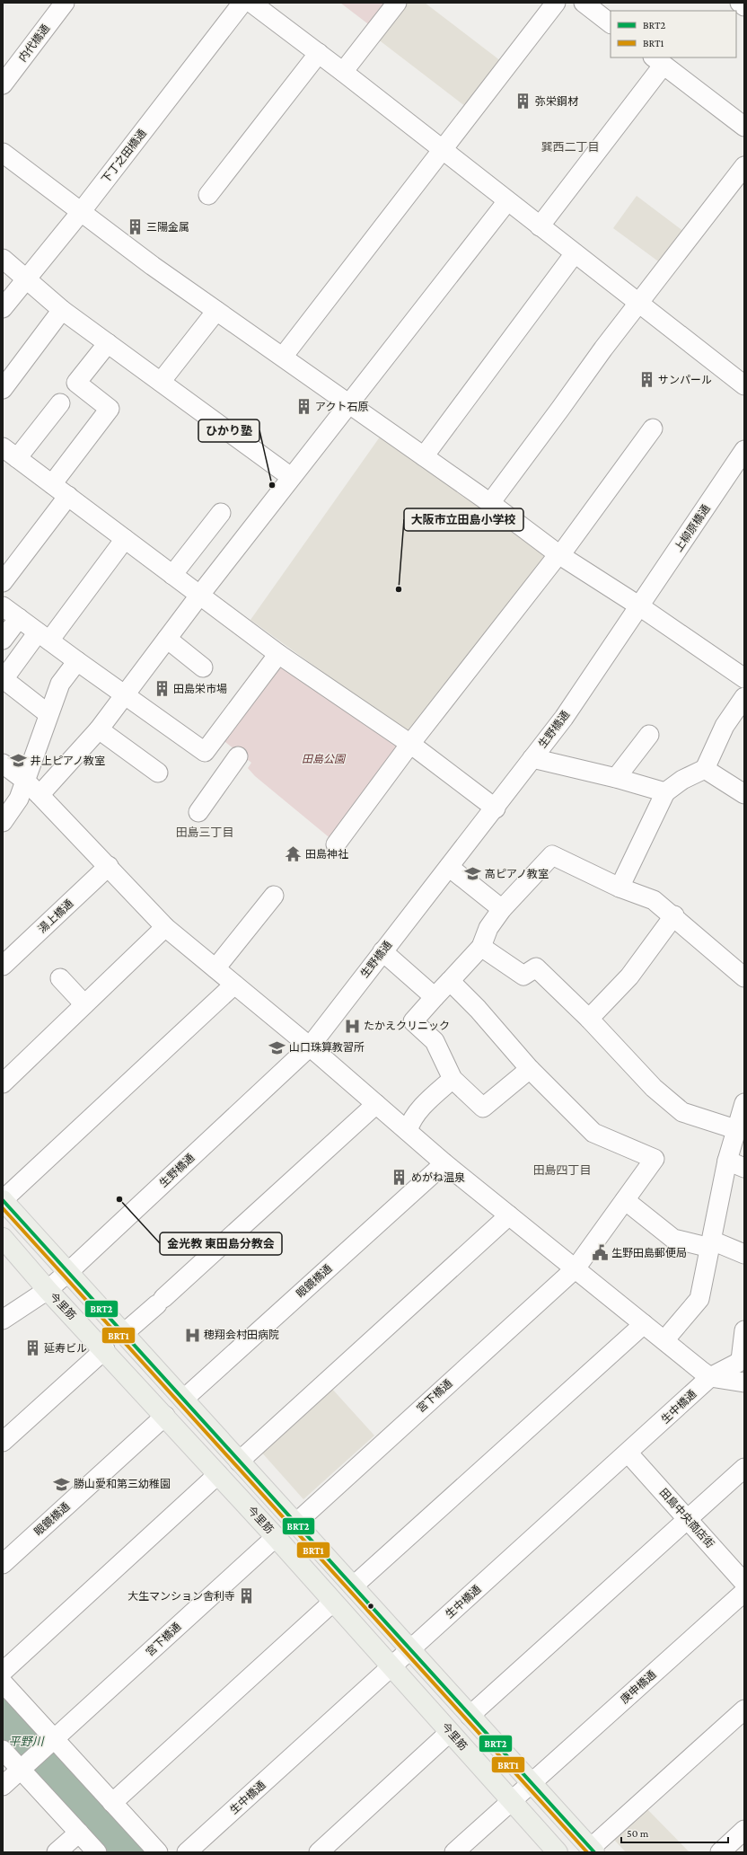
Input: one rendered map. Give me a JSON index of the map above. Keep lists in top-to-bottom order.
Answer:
{
  "streets": {
    "main road": ["今里筋"],
    "street": [
      "内代橋通",
      "下丁之田橋通",
      "上柳原橋通",
      "生野橋通",
      "湯上橋通",
      "眼鏡橋通",
      "宮下橋通",
      "生中橋通",
      "田島中央商店街",
      "庚申橋通"
    ]
  },
  "crossings": [
    ["上柳原橋通", "生野橋通"],
    ["生野橋通", "今里筋"],
    ["眼鏡橋通", "今里筋"],
    ["今里筋", "宮下橋通"],
    ["今里筋", "生中橋通"],
    ["今里筋", "庚申橋通"],
    ["生中橋通", "田島中央商店街"]
  ],
  "districts": ["巽西二丁目", "田島三丁目", "田島四丁目"],
  "water": ["平野川"],
  "parks": ["田島公園"],
  "places": {
    "building": [
      "弥栄鋼材",
      "三陽金属",
      "サンパール",
      "アクト石原",
      "田島栄市場",
      "めがね温泉",
      "延寿ビル",
      "大生マンション舎利寺"
    ],
    "other": ["ひかり塾", "大阪市立田島小学校", "金光教 東田島分教会"],
    "school or university": [
      "井上ピアノ教室",
      "高ピアノ教室",
      "山口珠算教習所",
      "勝山愛和第三幼稚園"
    ],
    "temple": ["田島神社"],
    "hospital": ["たかえクリニック", "穂翔会村田病院"],
    "public building": ["生野田島郵便局"]
  },
  "lines": ["transit line BRT2", "transit line BRT1"],
  "legend": ["BRT2", "BRT1"],
  "scale_bar": "50 m"
}
